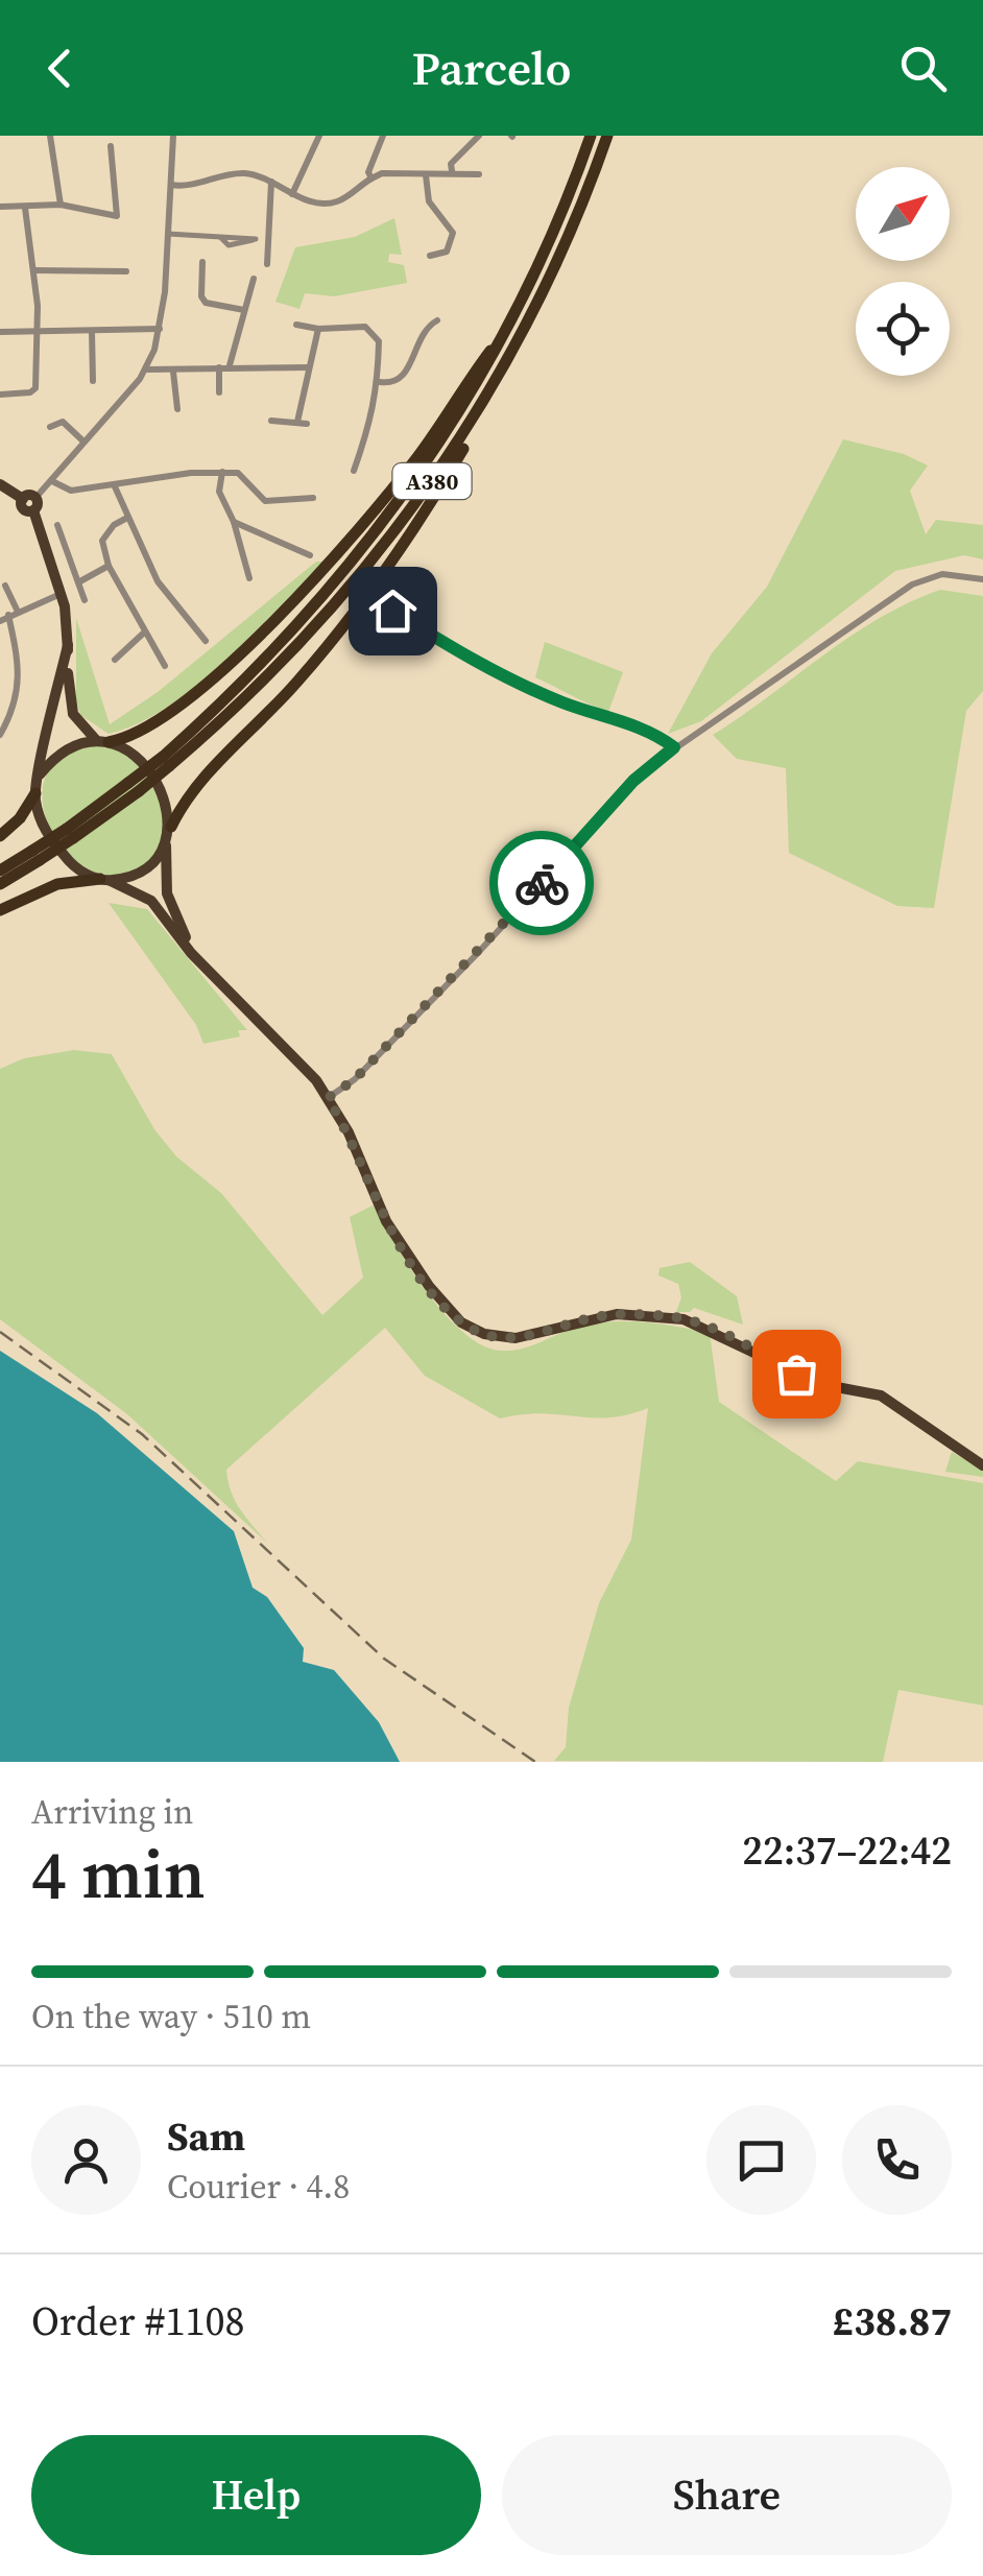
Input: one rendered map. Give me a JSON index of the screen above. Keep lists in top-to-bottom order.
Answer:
{
  "streets": {
    "highway": ["A380"]
  },
  "north": "top right",
  "page": {
    "header": "Parcelo",
    "heading": ["4 min", "Arriving in", "22:37–22:42"],
    "panel": [
      "Sam",
      "Courier · 4.8",
      "Order #1108",
      "£38.87"
    ],
    "bar": "On the way · 510 m",
    "buttons": ["Help", "Share"]
  }
}
